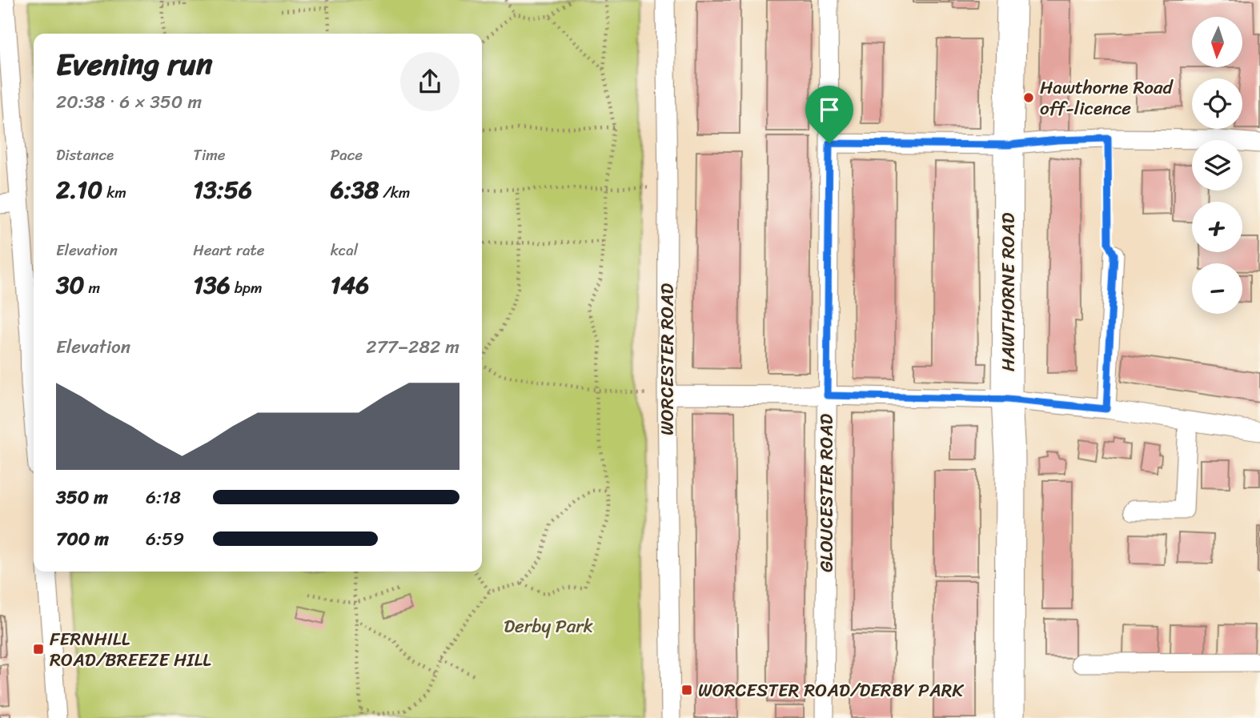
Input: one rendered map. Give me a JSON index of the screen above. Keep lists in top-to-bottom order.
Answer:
{
  "streets": {
    "main road": ["HAWTHORNE ROAD"],
    "street": ["WORCESTER ROAD", "GLOUCESTER ROAD"]
  },
  "parks": ["Derby Park"],
  "places": {
    "other": ["Hawthorne Road off-licence"],
    "transit": ["FERNHILL ROAD/BREEZE HILL", "WORCESTER ROAD/DERBY PARK"]
  },
  "north": "bottom",
  "page": {
    "map_buttons": ["+", "−"],
    "heading": ["Evening run", "20:38 · 6 × 350 m"],
    "stats": [
      ["Distance", "2.10 km"],
      ["Time", "13:56"],
      ["Pace", "6:38 /km"],
      ["Elevation", "30 m"],
      ["Heart rate", "136 bpm"],
      ["kcal", "146"]
    ],
    "chart": ["Elevation", "277–282 m"],
    "list": [
      {
        "name": "350 m",
        "note": "6:18"
      },
      {
        "name": "700 m",
        "note": "6:59"
      }
    ]
  }
}
